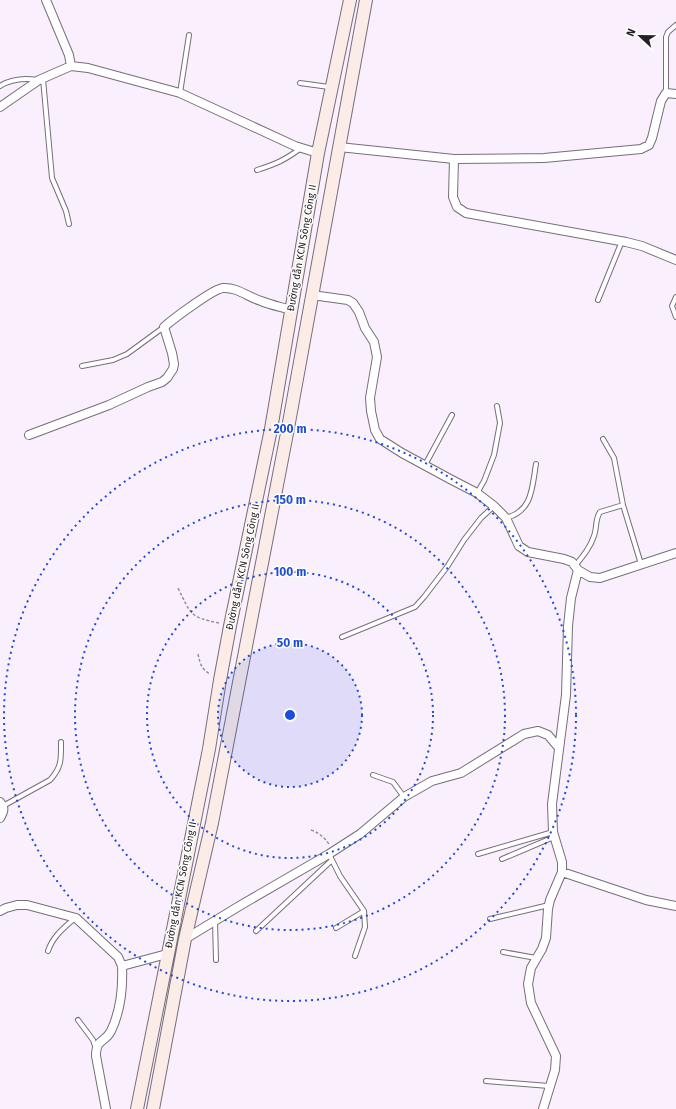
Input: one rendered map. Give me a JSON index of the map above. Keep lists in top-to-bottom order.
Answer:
{
  "streets": {
    "street": ["Đường dẫn KCN Sông Công II"]
  },
  "north": "left",
  "rings": [
    "200 m",
    "150 m",
    "100 m",
    "50 m"
  ]
}
